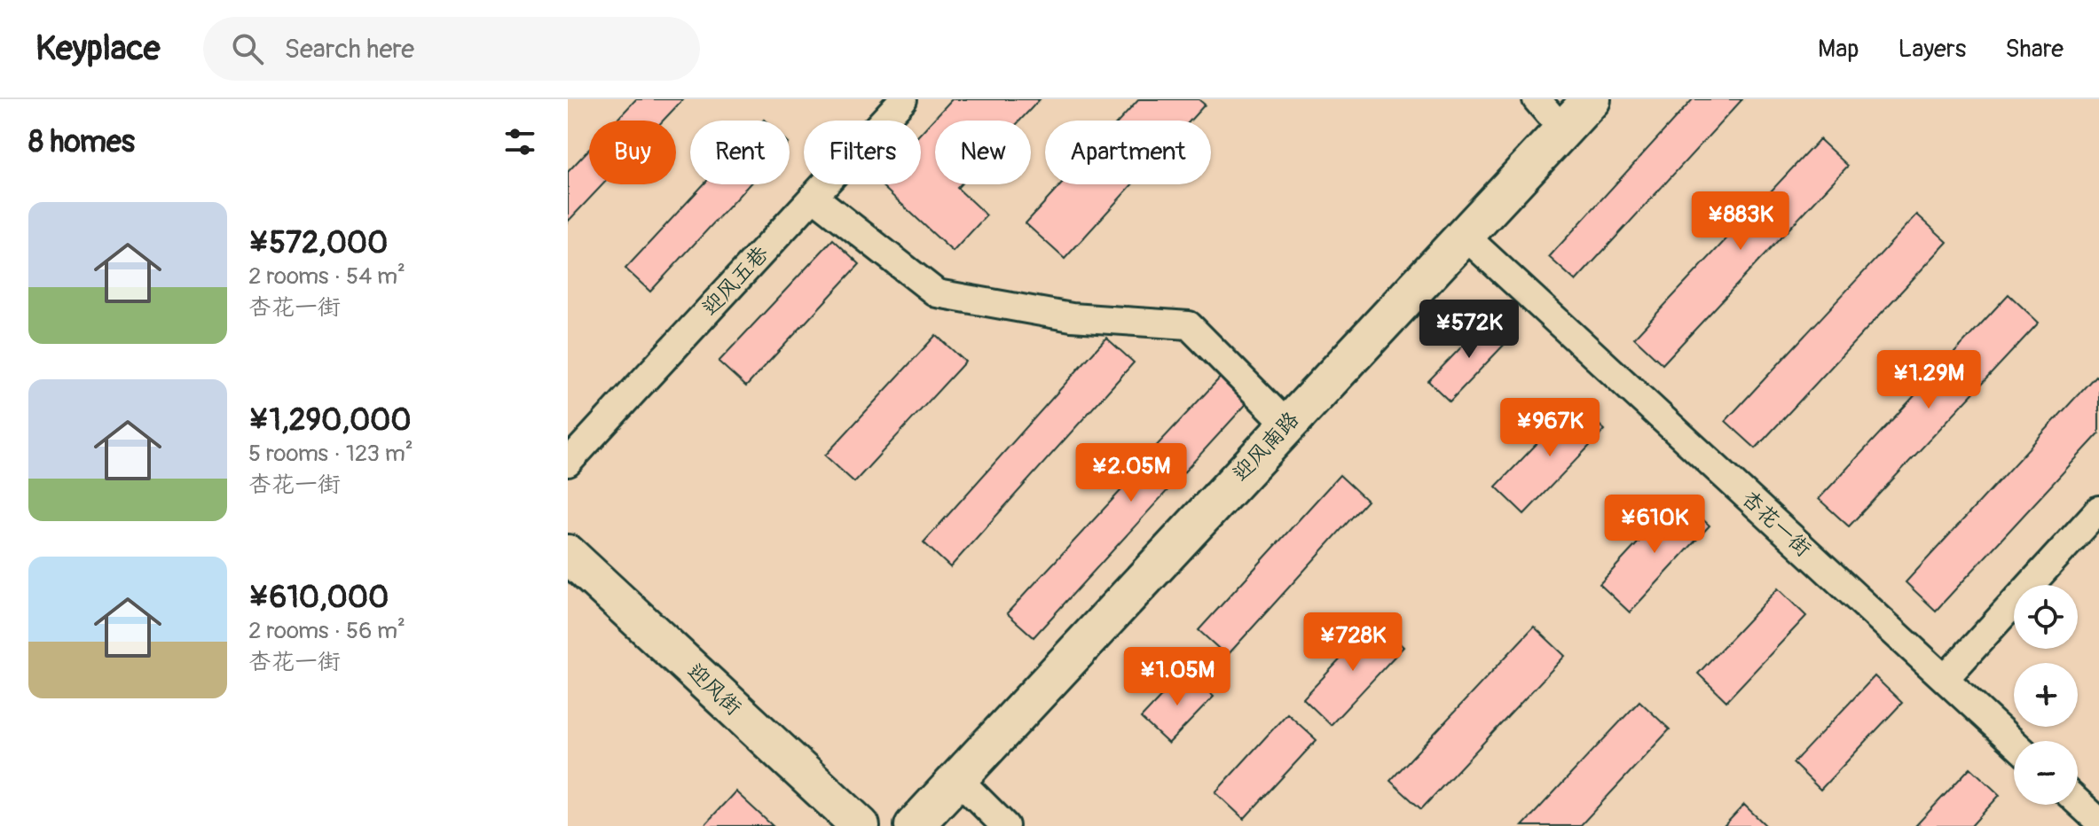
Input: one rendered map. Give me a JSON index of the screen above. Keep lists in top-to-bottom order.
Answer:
{
  "streets": {
    "street": [
      "迎风五巷",
      "迎风南路",
      "杏花一街",
      "迎风街"
    ]
  },
  "crossings": [
    ["迎风南路", "杏花一街"]
  ],
  "page": {
    "header": "Keyplace",
    "search": "Search here",
    "nav": ["Map", "Layers", "Share"],
    "heading": "8 homes",
    "chip": [
      "Buy",
      "Rent",
      "Filters",
      "New",
      "Apartment"
    ],
    "list": [
      {
        "name": "¥572,000",
        "note": "2 rooms · 54 m² · 杏花一街"
      },
      {
        "name": "¥1,290,000",
        "note": "5 rooms · 123 m² · 杏花一街"
      },
      {
        "name": "¥610,000",
        "note": "2 rooms · 56 m² · 杏花一街"
      }
    ],
    "price": [
      "¥883K",
      "¥572K",
      "¥1.29M",
      "¥967K",
      "¥2.05M",
      "¥610K",
      "¥728K",
      "¥1.05M"
    ],
    "map_buttons": ["+", "−"]
  }
}
